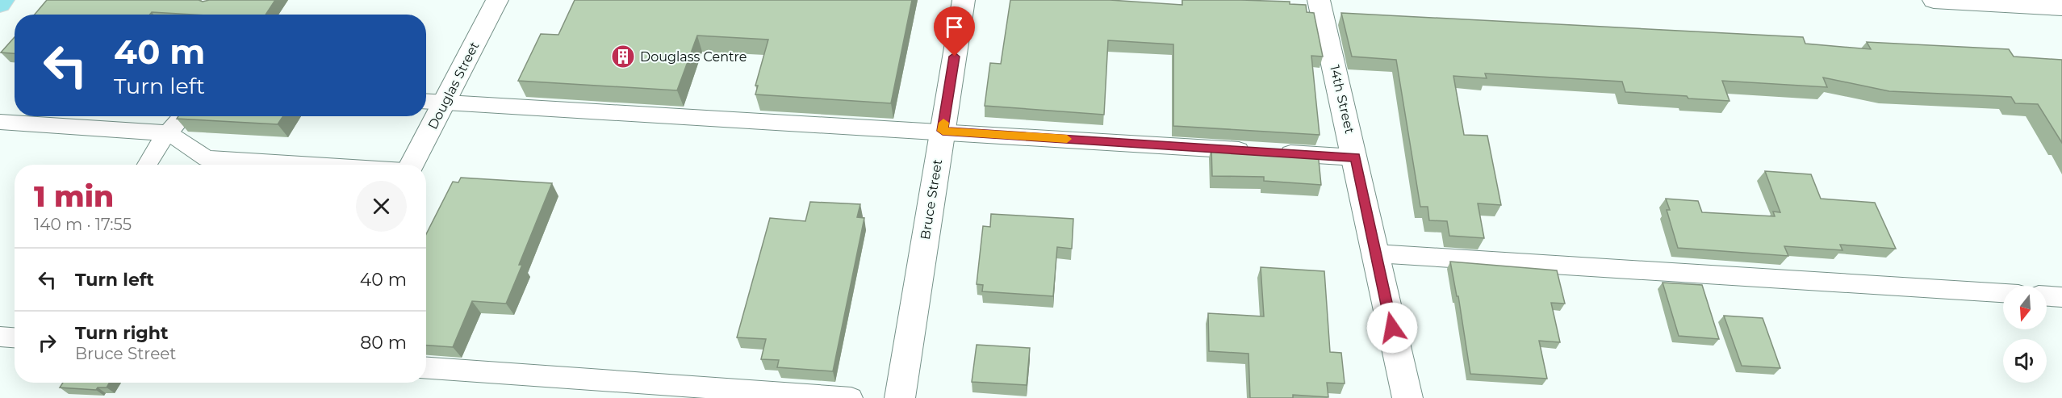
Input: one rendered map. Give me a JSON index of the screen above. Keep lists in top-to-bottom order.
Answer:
{
  "streets": {
    "street": ["Douglas Street", "14th Street", "Bruce Street"]
  },
  "places": {
    "building": ["Douglass Centre"]
  },
  "north": "bottom",
  "page": {
    "turn": ["40 m", "Turn left"],
    "heading": ["1 min", "140 m · 17:55"],
    "list": [
      {
        "name": "Turn left",
        "value": "40 m"
      },
      {
        "name": "Turn right",
        "note": "Bruce Street",
        "value": "80 m"
      }
    ]
  }
}
